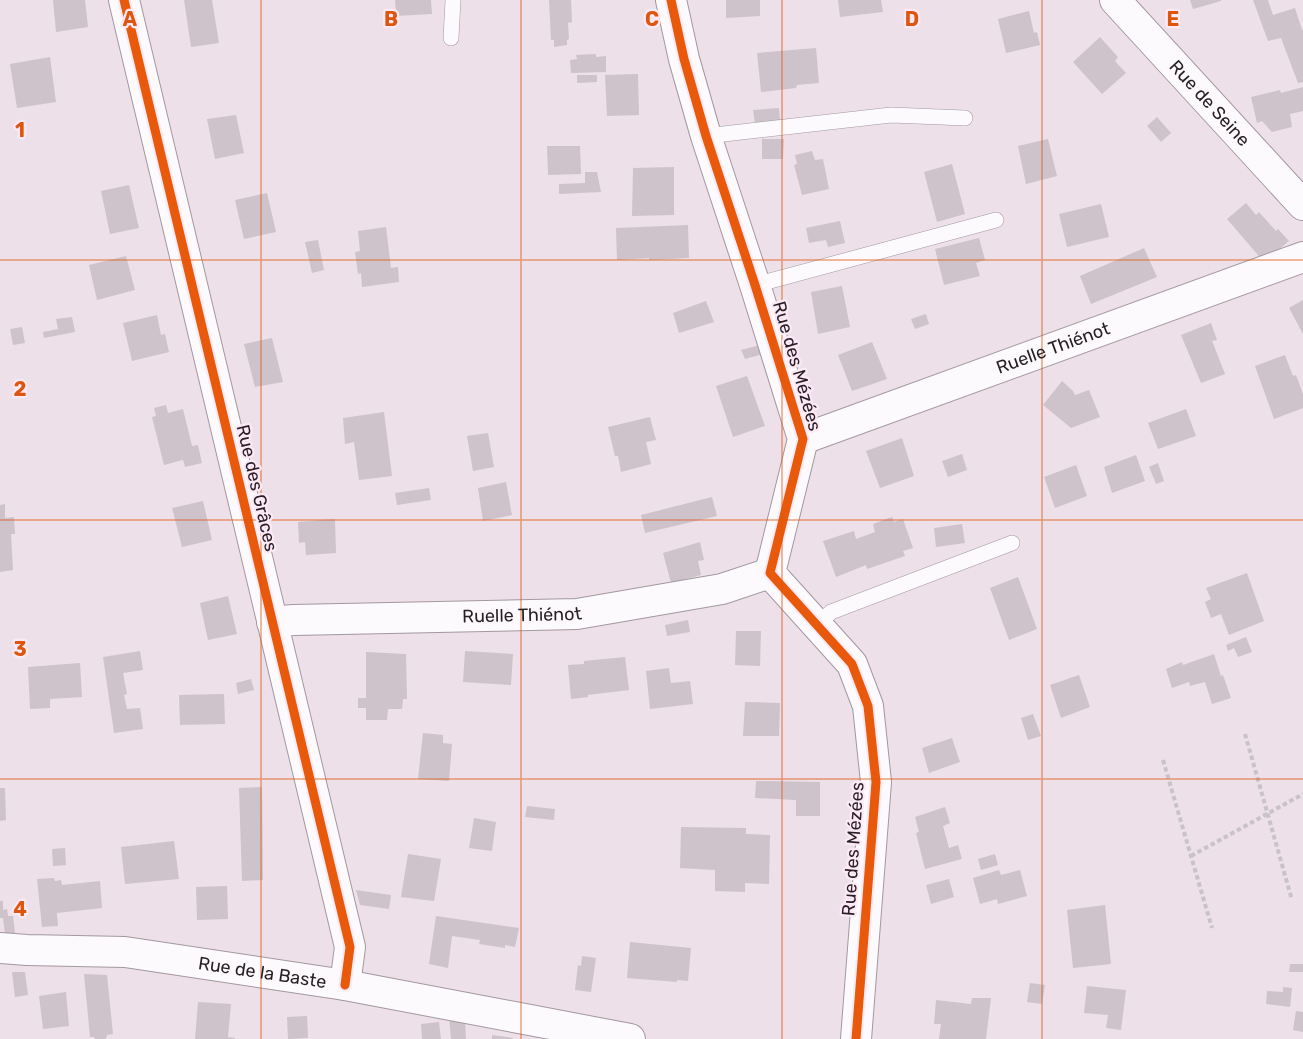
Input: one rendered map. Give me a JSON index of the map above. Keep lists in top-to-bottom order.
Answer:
{
  "streets": {
    "street": [
      "Rue de Seine",
      "Ruelle Thiénot",
      "Rue des Mézées",
      "Rue des Grâces",
      "Rue de la Baste"
    ]
  },
  "crossings": [
    ["Ruelle Thiénot", "Rue des Mézées"],
    ["Ruelle Thiénot", "Rue des Grâces"],
    ["Rue des Grâces", "Rue de la Baste"]
  ],
  "grid": {
    "columns": [
      "A",
      "B",
      "C",
      "D",
      "E"
    ],
    "rows": [
      "1",
      "2",
      "3",
      "4"
    ]
  }
}
